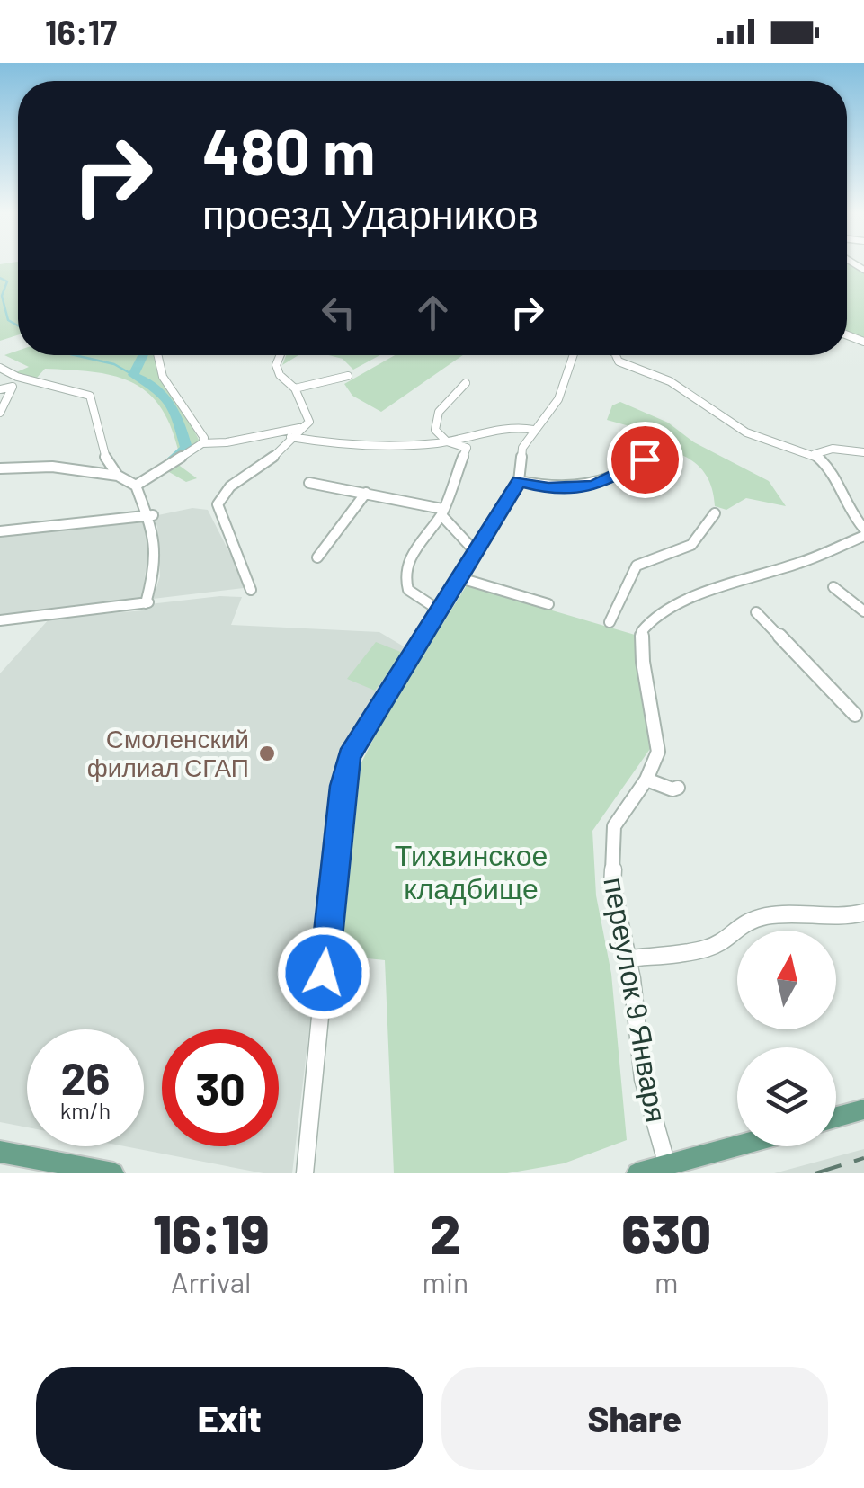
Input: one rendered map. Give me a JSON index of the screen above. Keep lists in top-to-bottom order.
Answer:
{
  "streets": {
    "street": ["переулок 9 Января"]
  },
  "parks": ["Тихвинское кладбище"],
  "places": ["Смоленский филиал СГАП"],
  "north": "top",
  "page": {
    "status": "16:17",
    "turn": ["480 m", "проезд Ударников"],
    "speed": "26 km/h",
    "limit": "30",
    "eta": [
      "16:19",
      "Arrival",
      "2",
      "min",
      "630",
      "m"
    ],
    "buttons": ["Exit", "Share"]
  }
}
